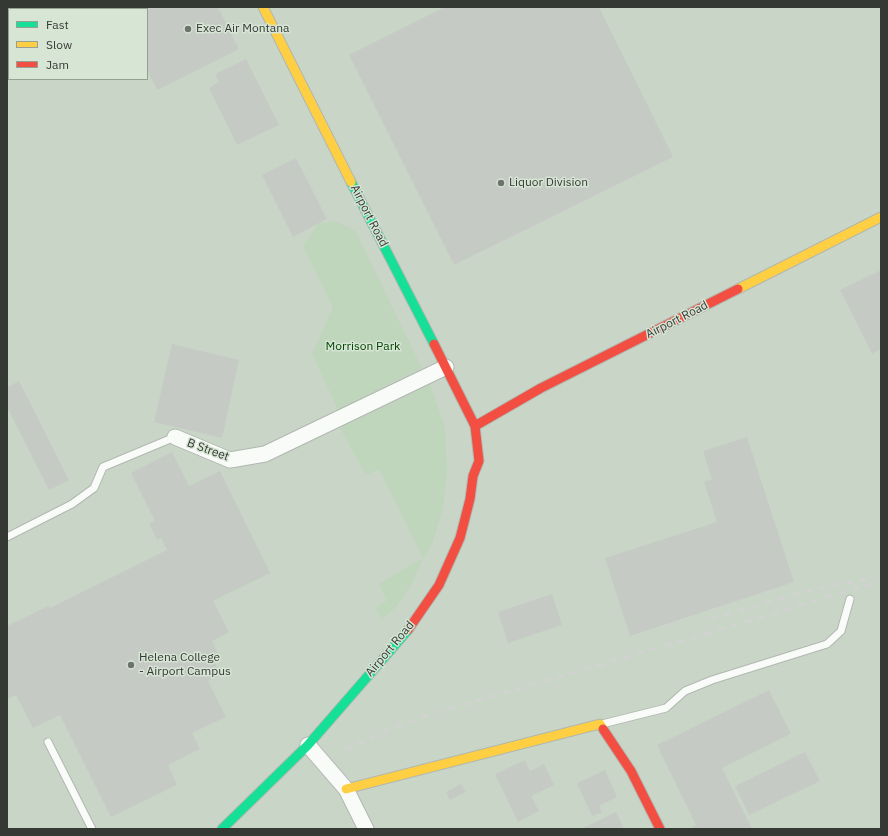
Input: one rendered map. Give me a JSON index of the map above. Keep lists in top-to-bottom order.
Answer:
{
  "streets": {
    "street": ["Airport Road", "B Street"]
  },
  "crossings": [
    ["Airport Road", "B Street"]
  ],
  "parks": ["Morrison Park"],
  "places": ["Exec Air Montana", "Liquor Division", "Helena College - Airport Campus"],
  "legend": ["Fast", "Slow", "Jam"]
}
